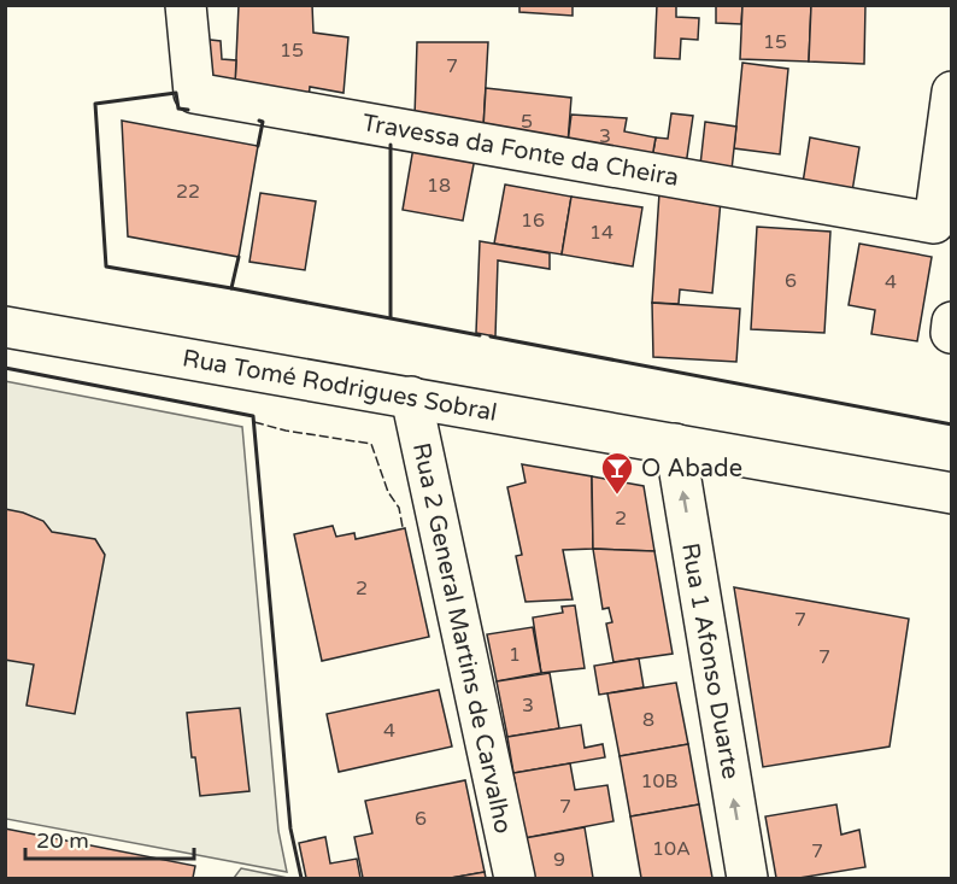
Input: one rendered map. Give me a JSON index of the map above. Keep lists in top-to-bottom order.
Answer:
{
  "streets": {
    "street": [
      "Travessa da Fonte da Cheira",
      "Rua Tomé Rodrigues Sobral",
      "Rua 2 General Martins de Carvalho",
      "Rua 1 Afonso Duarte"
    ]
  },
  "crossings": [
    ["Rua Tomé Rodrigues Sobral", "Rua 2 General Martins de Carvalho"],
    ["Rua Tomé Rodrigues Sobral", "Rua 1 Afonso Duarte"]
  ],
  "one_way": ["Rua 1 Afonso Duarte"],
  "places": {
    "bar": ["O Abade"]
  },
  "house_numbers": [
    "15",
    "15",
    "7",
    "5",
    "3",
    "18",
    "22",
    "16",
    "14",
    "6",
    "4",
    "2",
    "2",
    "7",
    "1",
    "7",
    "3",
    "8",
    "4",
    "10B",
    "7",
    "6",
    "10A",
    "7",
    "9"
  ],
  "scale_bar": "20 m"
}
